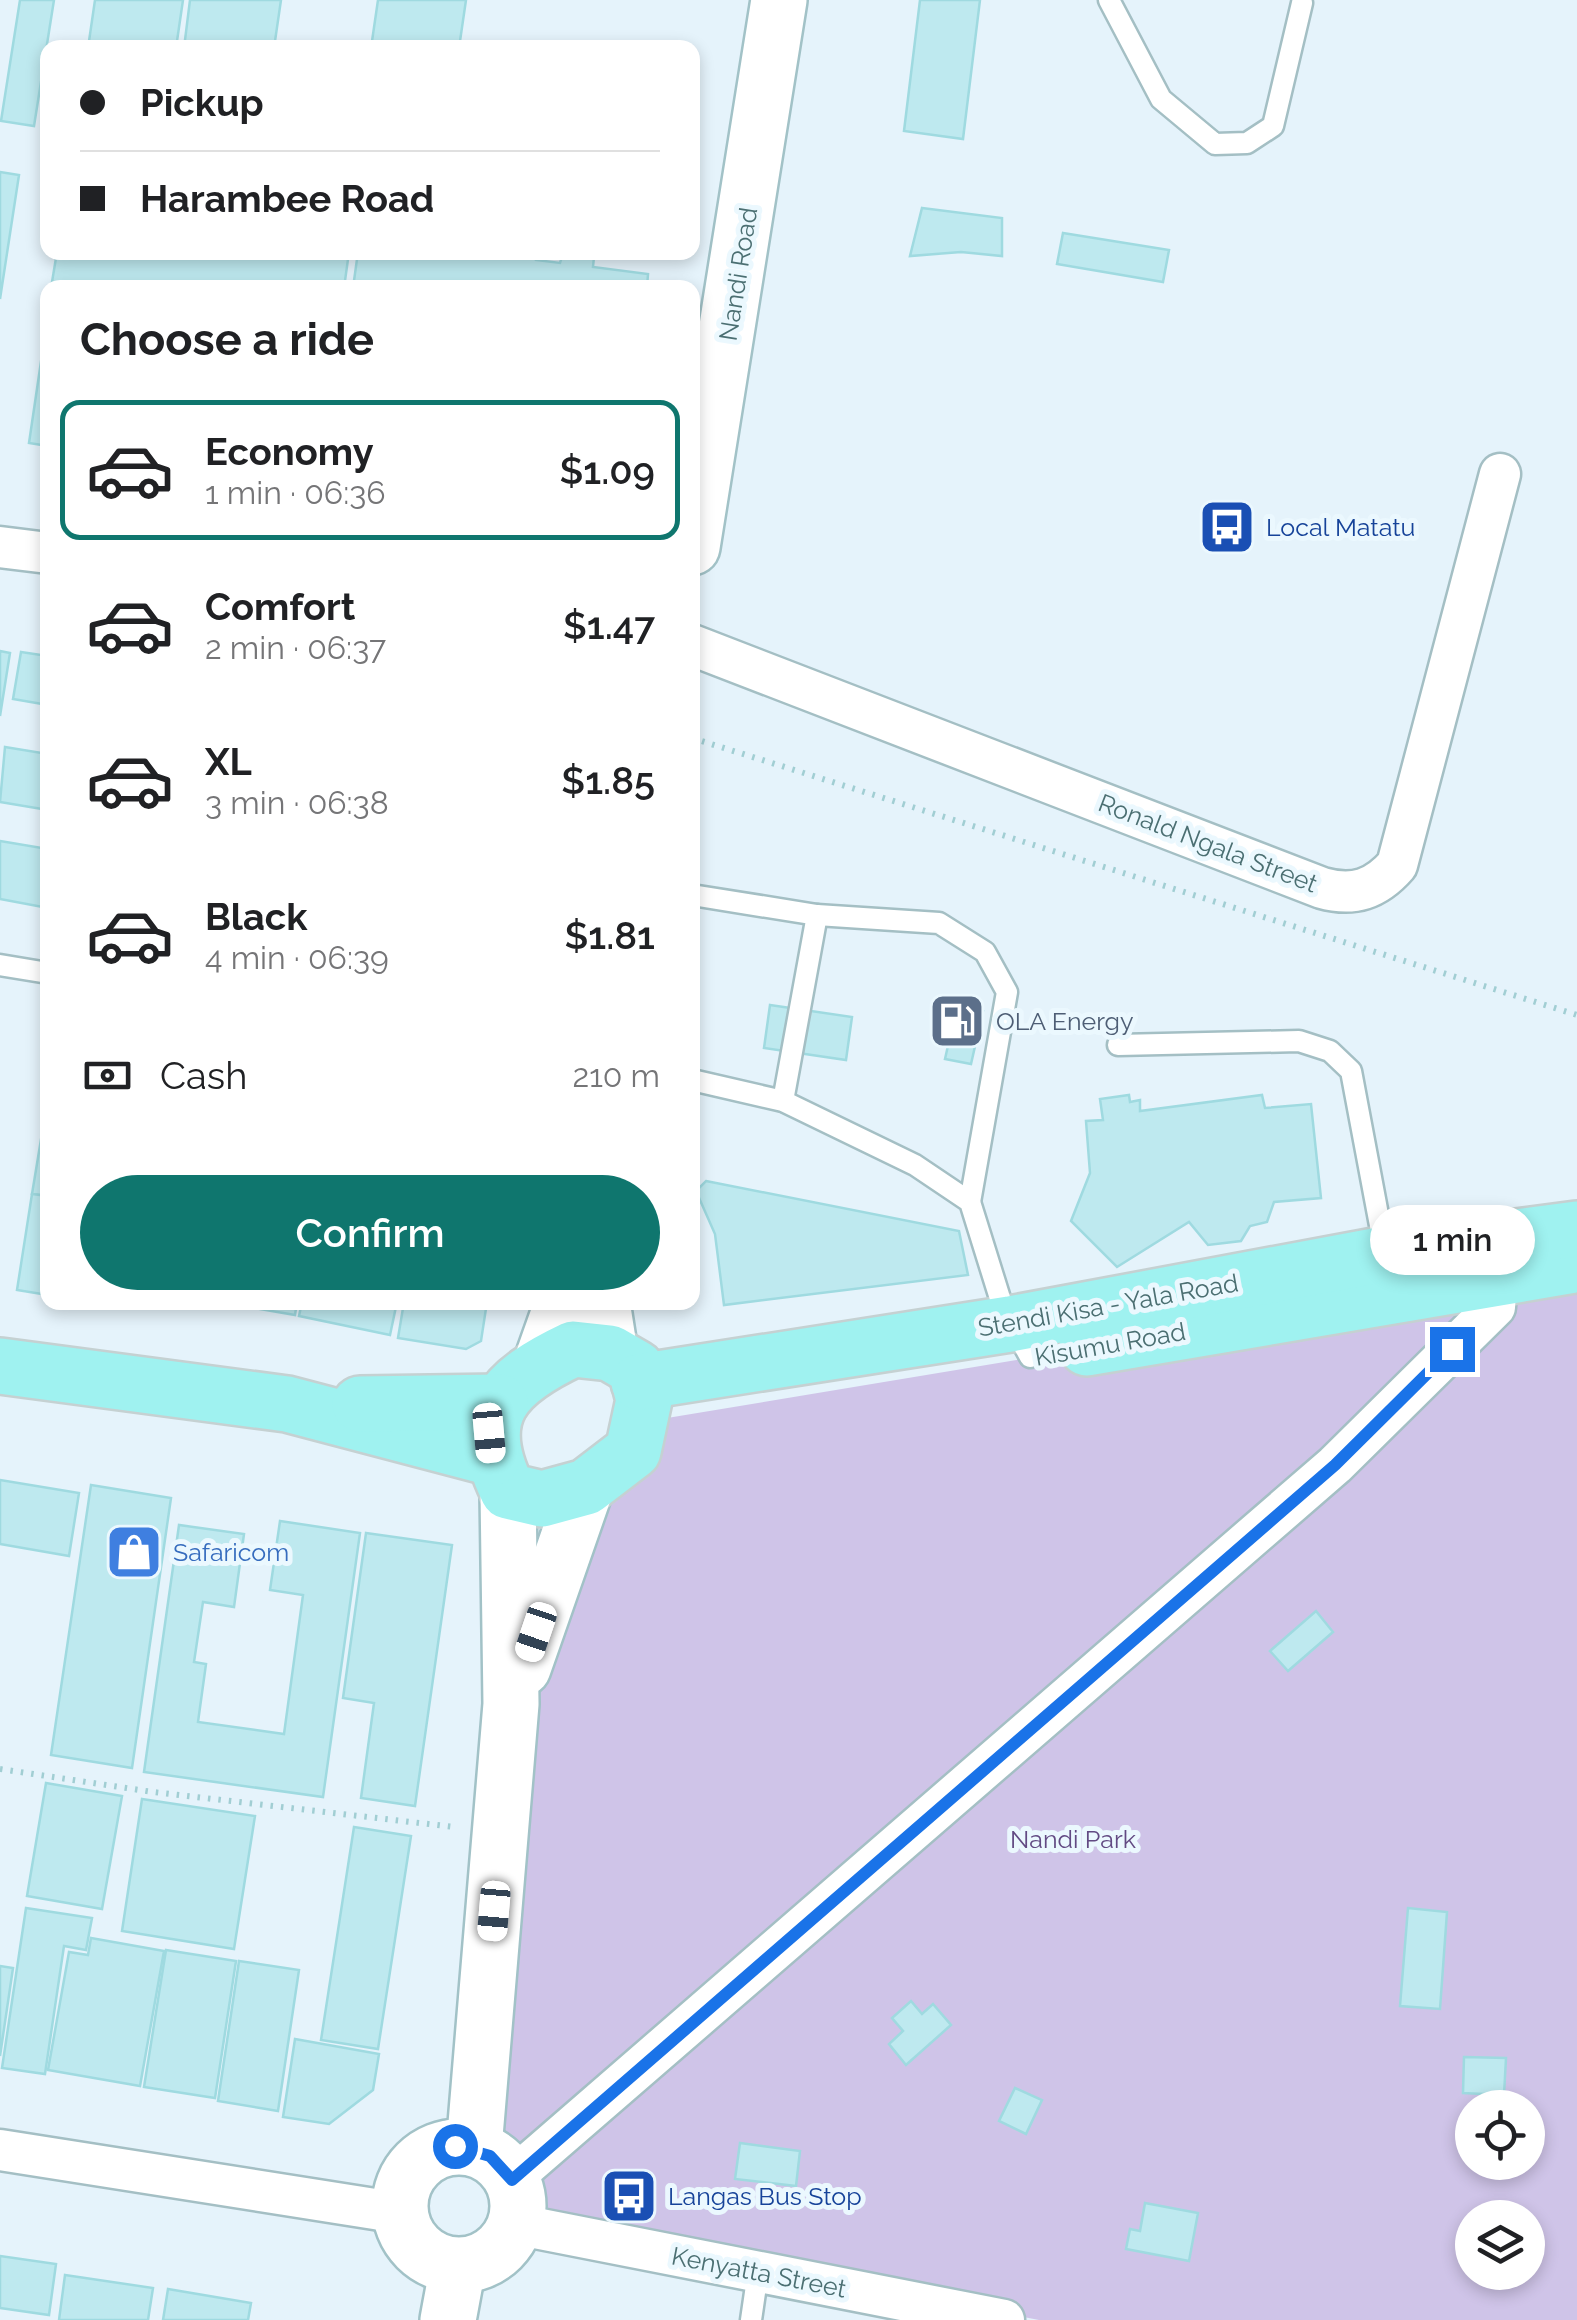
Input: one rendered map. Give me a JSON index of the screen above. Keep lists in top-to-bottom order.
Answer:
{
  "streets": {
    "highway": ["Stendi Kisa - Yala Road", "Kisumu Road"],
    "street": ["Nandi Road", "Ronald Ngala Street", "Kenyatta Street"]
  },
  "crossings": [
    ["Stendi Kisa - Yala Road", "Kisumu Road"]
  ],
  "parks": ["Nandi Park"],
  "places": {
    "bus stop": ["Local Matatu", "Langas Bus Stop"],
    "fuel station": ["OLA Energy"],
    "shop": ["Safaricom"]
  },
  "page": {
    "banner": ["Pickup", "Harambee Road"],
    "heading": "Choose a ride",
    "list": [
      {
        "name": "Economy",
        "note": "1 min · 06:36",
        "value": "$1.09"
      },
      {
        "name": "Comfort",
        "note": "2 min · 06:37",
        "value": "$1.47"
      },
      {
        "name": "XL",
        "note": "3 min · 06:38",
        "value": "$1.85"
      },
      {
        "name": "Black",
        "note": "4 min · 06:39",
        "value": "$1.81"
      }
    ],
    "pay": ["Cash", "210 m"],
    "buttons": "Confirm",
    "bubble": "1 min"
  }
}
